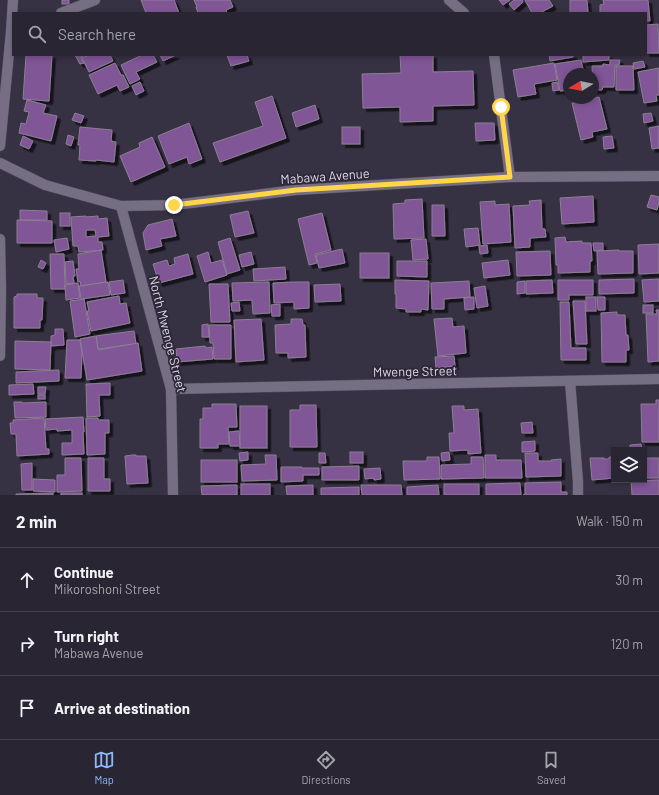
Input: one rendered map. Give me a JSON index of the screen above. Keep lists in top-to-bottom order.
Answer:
{
  "streets": {
    "street": ["Mabawa Avenue", "North Mwenge Street", "Mwenge Street"]
  },
  "crossings": [
    ["Mabawa Avenue", "North Mwenge Street"],
    ["North Mwenge Street", "Mwenge Street"]
  ],
  "north": "left",
  "page": {
    "search": "Search here",
    "heading": ["2 min", "Walk · 150 m"],
    "list": [
      ["Continue", "Mikoroshoni Street", "30 m"],
      ["Turn right", "Mabawa Avenue", "120 m"],
      "Arrive at destination"
    ],
    "nav": ["Map", "Directions", "Saved"]
  }
}
